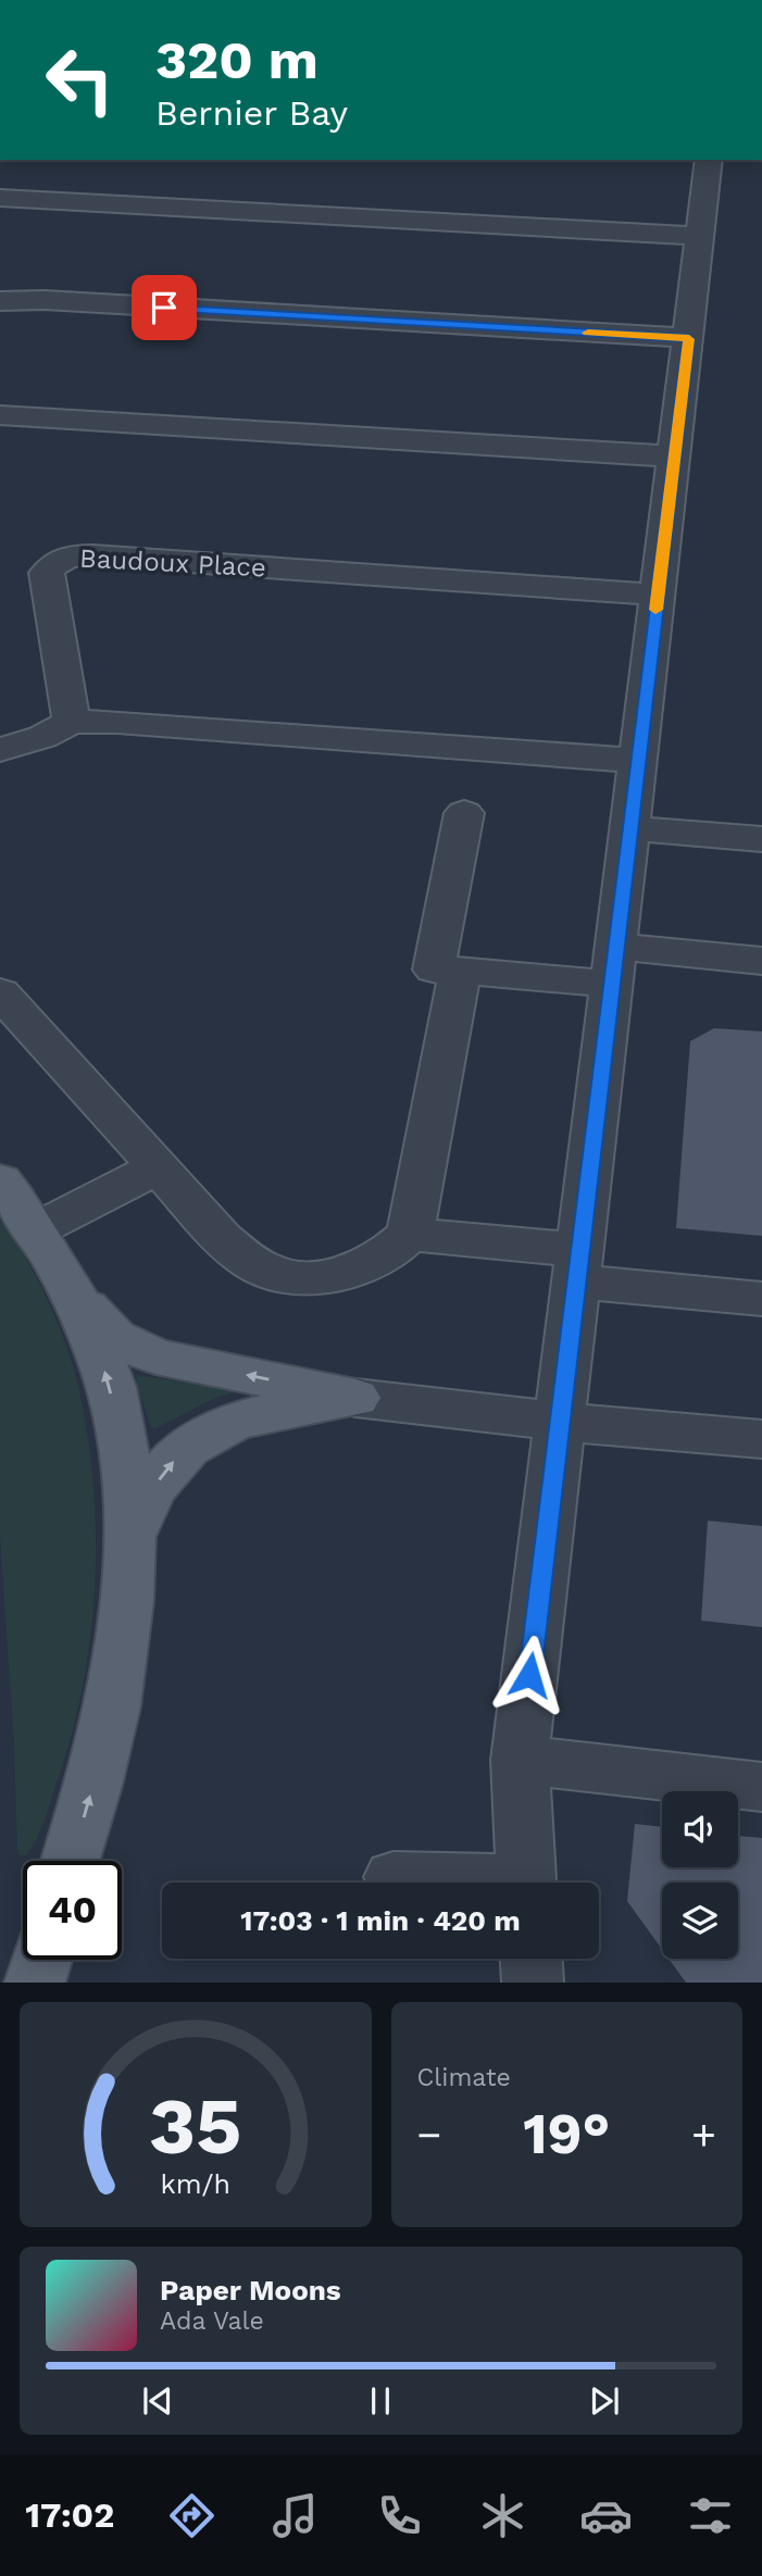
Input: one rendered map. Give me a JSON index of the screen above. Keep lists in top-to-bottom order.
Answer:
{
  "streets": {
    "street": ["Baudoux Place"]
  },
  "page": {
    "turn": ["320 m", "Bernier Bay"],
    "limit": "40",
    "trip": "17:03 · 1 min · 420 m",
    "tile": "Climate",
    "heat": ["−", "19°", "+"],
    "song": ["Paper Moons", "Ada Vale"],
    "tabs": "17:02",
    "gauge": ["35", "km/h"]
  }
}
